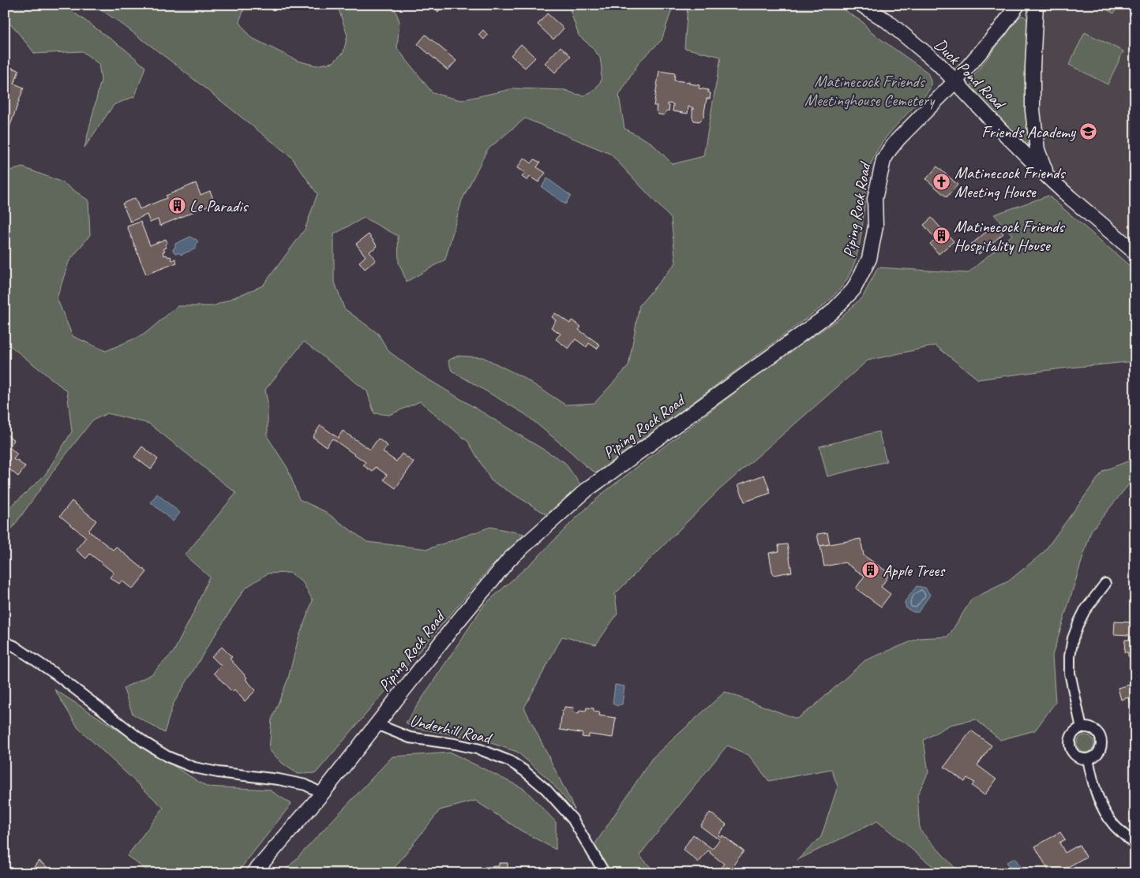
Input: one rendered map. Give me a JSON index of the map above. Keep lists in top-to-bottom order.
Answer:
{
  "streets": {
    "street": ["Duck Pond Road", "Piping Rock Road", "Underhill Road"]
  },
  "crossings": [
    ["Duck Pond Road", "Piping Rock Road"],
    ["Piping Rock Road", "Underhill Road"]
  ],
  "parks": ["Matinecock Friends Meetinghouse Cemetery"],
  "places": {
    "school or university": ["Friends Academy"],
    "church": ["Matinecock Friends Meeting House"],
    "building": ["Le Paradis", "Matinecock Friends Hospitality House", "Apple Trees"]
  }
}
